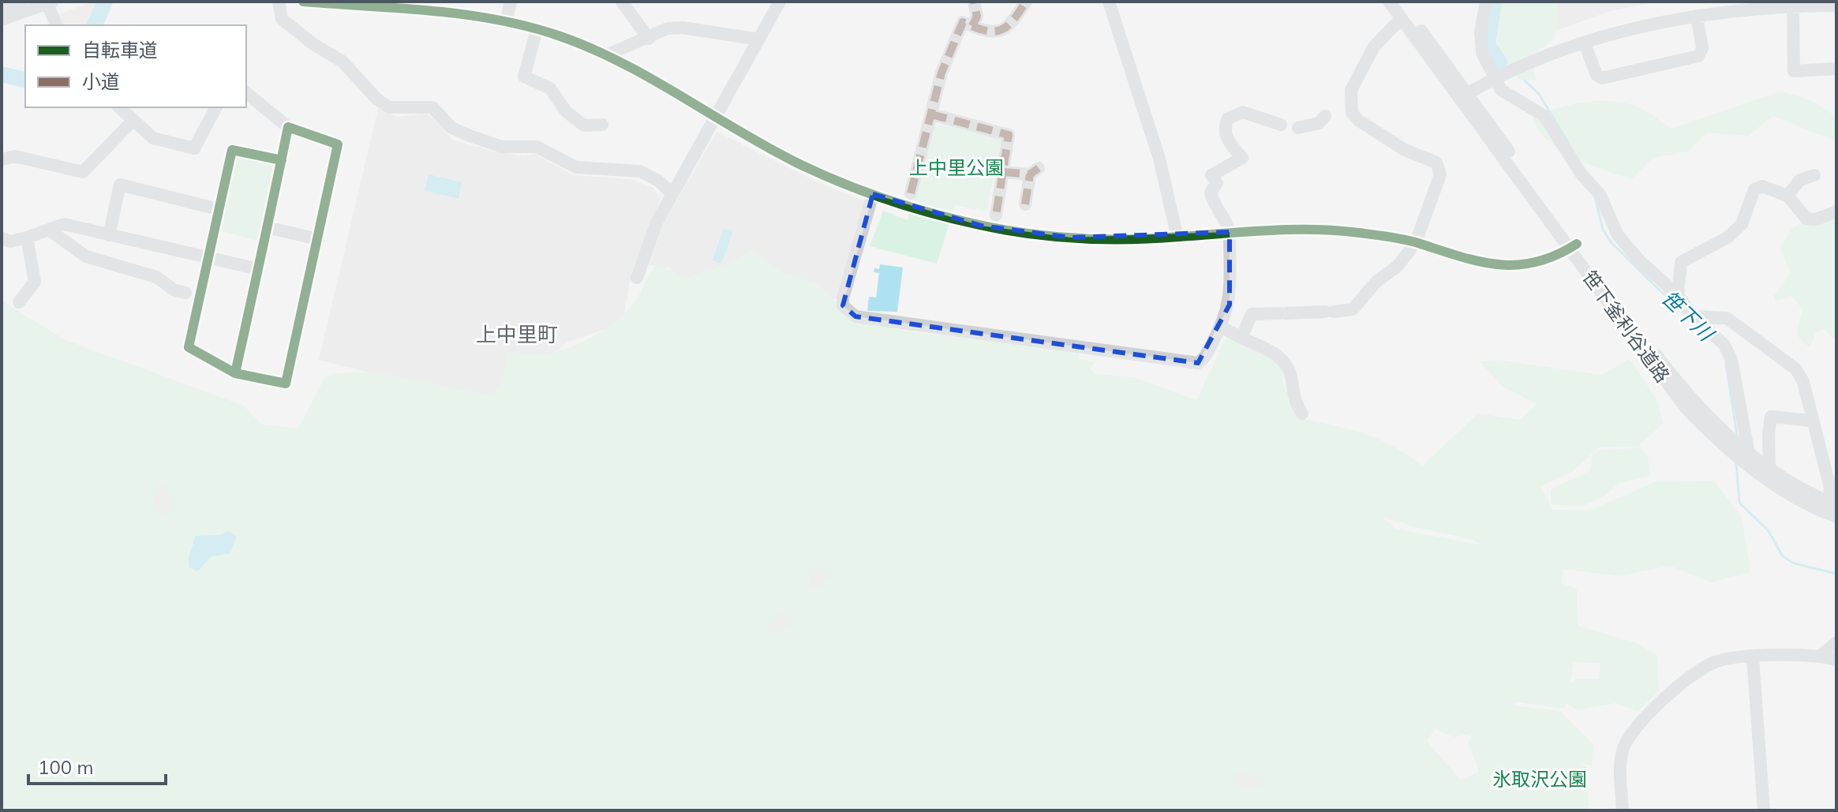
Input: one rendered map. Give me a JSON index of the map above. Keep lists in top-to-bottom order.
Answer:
{
  "streets": {
    "street": ["笹下釜利谷道路"]
  },
  "districts": ["上中里町"],
  "water": ["笹下川"],
  "parks": ["上中里公園", "氷取沢公園"],
  "legend": ["自転車道", "小道"],
  "scale_bar": "100 m"
}
